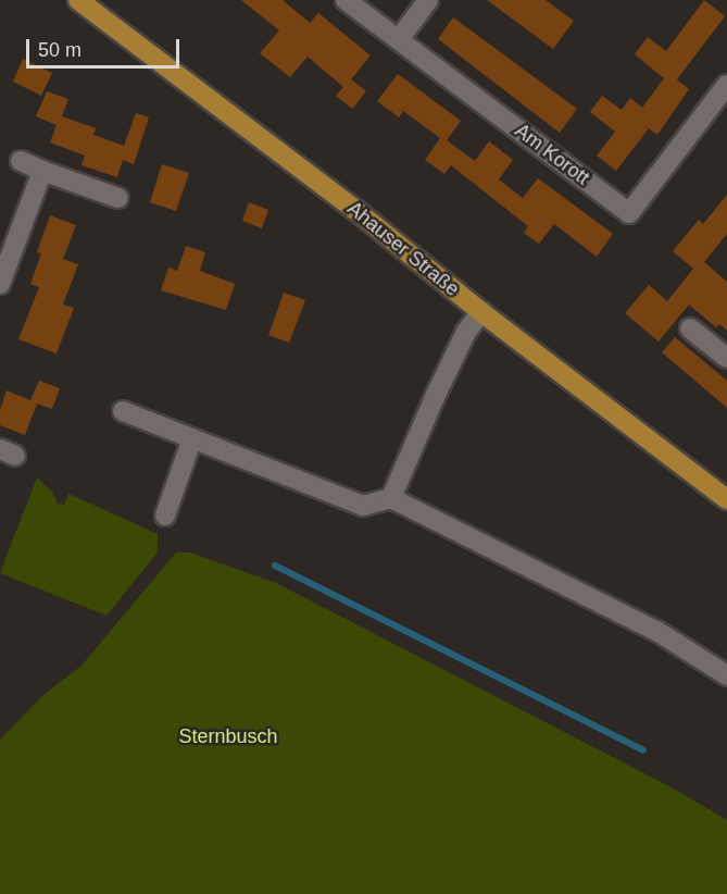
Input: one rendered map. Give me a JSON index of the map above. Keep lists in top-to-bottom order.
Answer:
{
  "streets": {
    "main road": ["Ahauser Straße"],
    "street": ["Am Korott"]
  },
  "parks": ["Sternbusch"],
  "scale_bar": "50 m"
}
